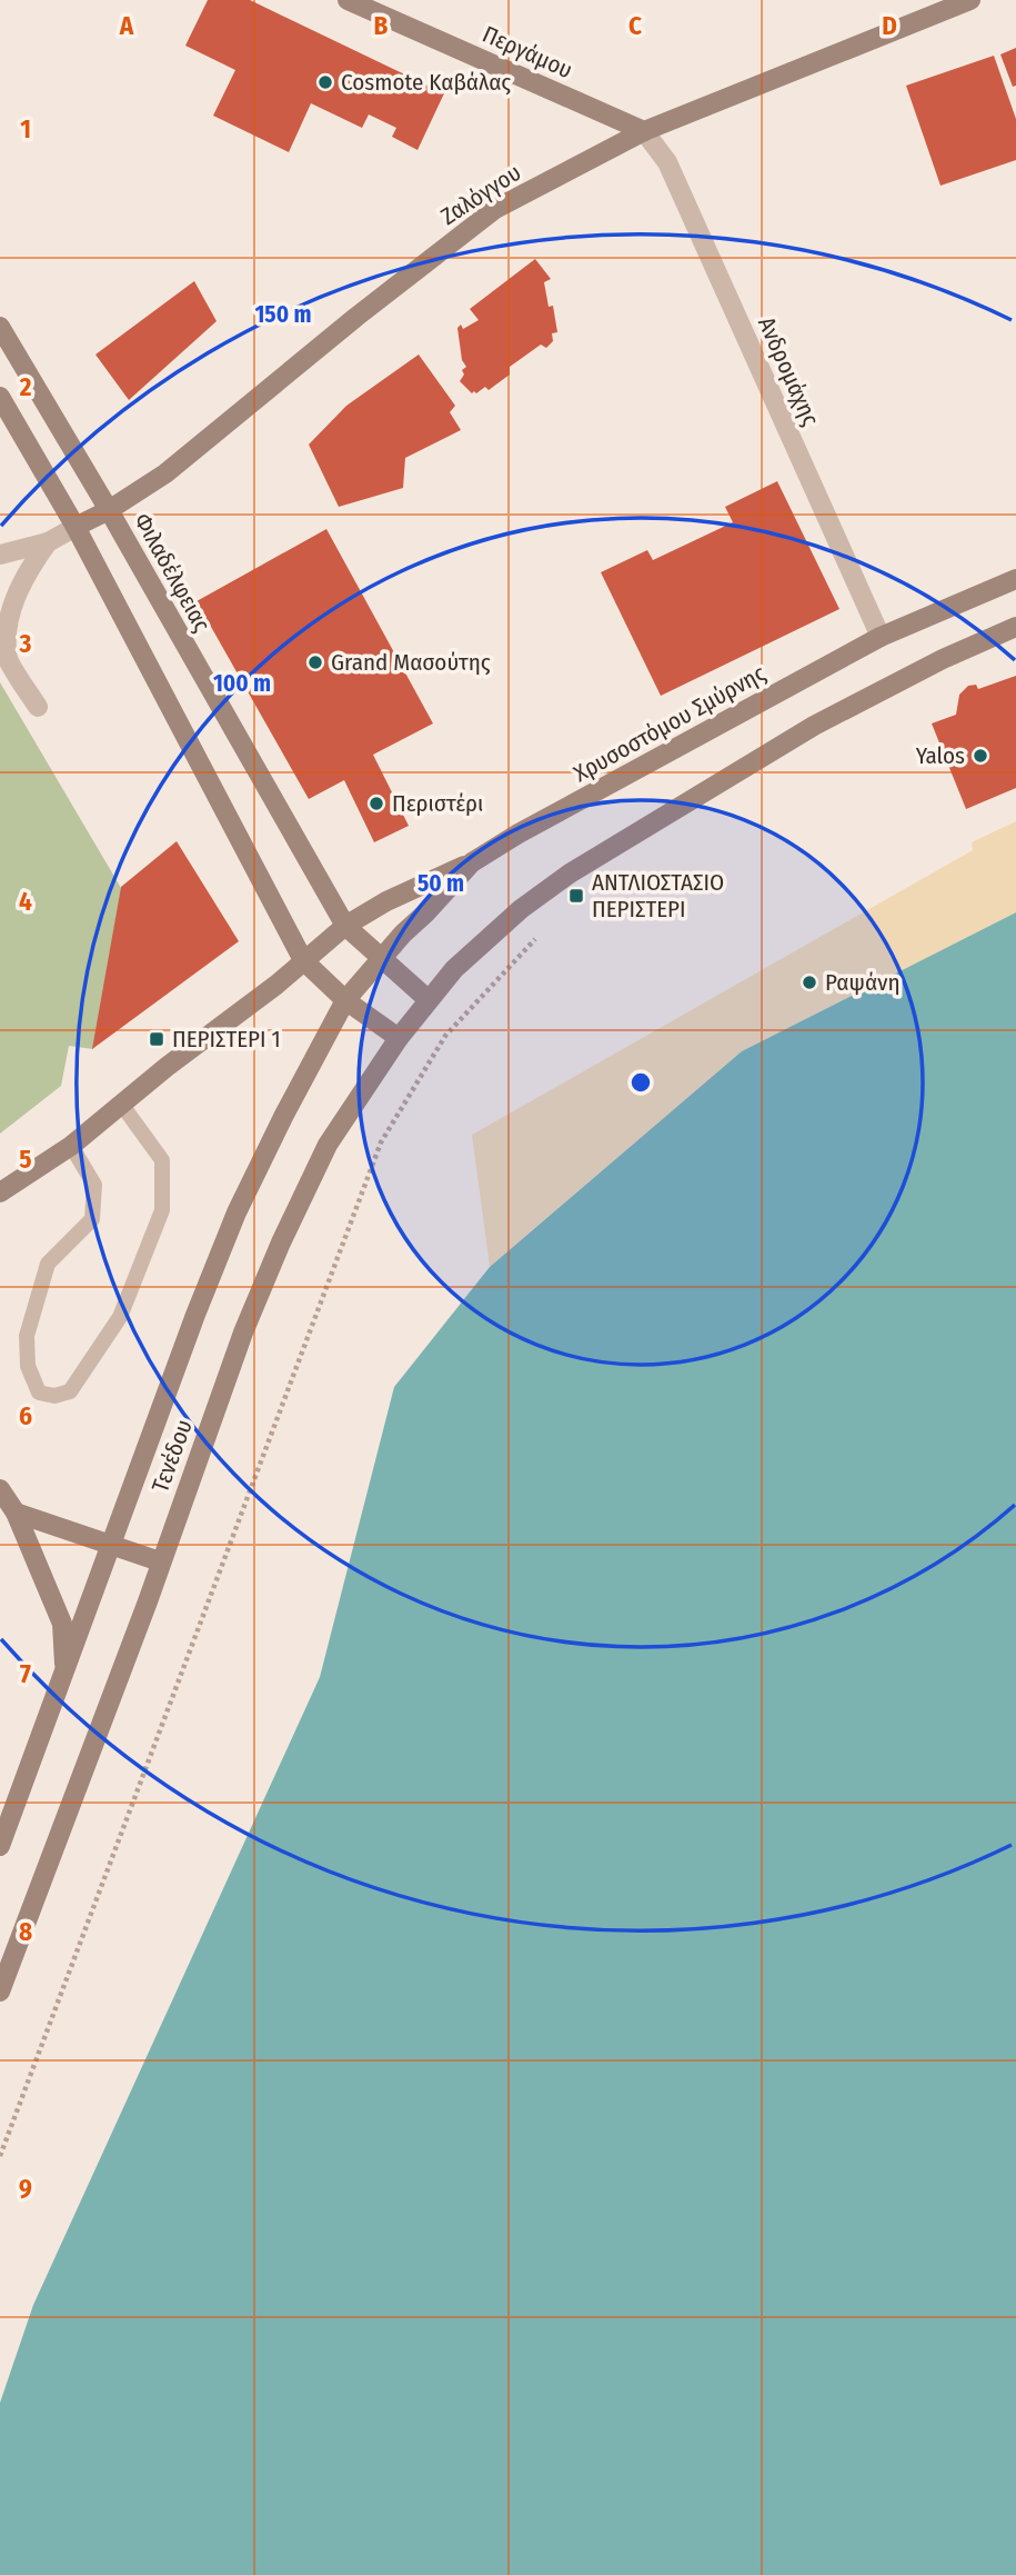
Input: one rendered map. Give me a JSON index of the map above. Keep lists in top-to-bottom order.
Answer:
{
  "streets": {
    "main road": [
      "Περγάμου",
      "Ζαλόγγου",
      "Φιλαδέλφειας",
      "Χρυσοστόμου Σμύρνης",
      "Τενέδου"
    ],
    "street": ["Ανδρομάχης"]
  },
  "crossings": [
    ["Περγάμου", "Ζαλόγγου"],
    ["Περγάμου", "Ανδρομάχης"],
    ["Ζαλόγγου", "Ανδρομάχης"],
    ["Ζαλόγγου", "Φιλαδέλφειας"],
    ["Ανδρομάχης", "Χρυσοστόμου Σμύρνης"],
    ["Φιλαδέλφειας", "Χρυσοστόμου Σμύρνης"],
    ["Φιλαδέλφειας", "Τενέδου"],
    ["Χρυσοστόμου Σμύρνης", "Τενέδου"]
  ],
  "places": {
    "other": [
      "Cosmote Καβάλας",
      "Grand Μασούτης",
      "Yalos",
      "Περιστέρι",
      "Ραψάνη"
    ],
    "transit": ["ΑΝΤΛΙΟΣΤΑΣΙΟ ΠΕΡΙΣΤΕΡΙ", "ΠΕΡΙΣΤΕΡΙ 1"]
  },
  "grid": {
    "columns": [
      "A",
      "B",
      "C",
      "D"
    ],
    "rows": [
      "1",
      "2",
      "3",
      "4",
      "5",
      "6",
      "7",
      "8",
      "9"
    ]
  },
  "rings": ["150 m", "100 m", "50 m"]
}
